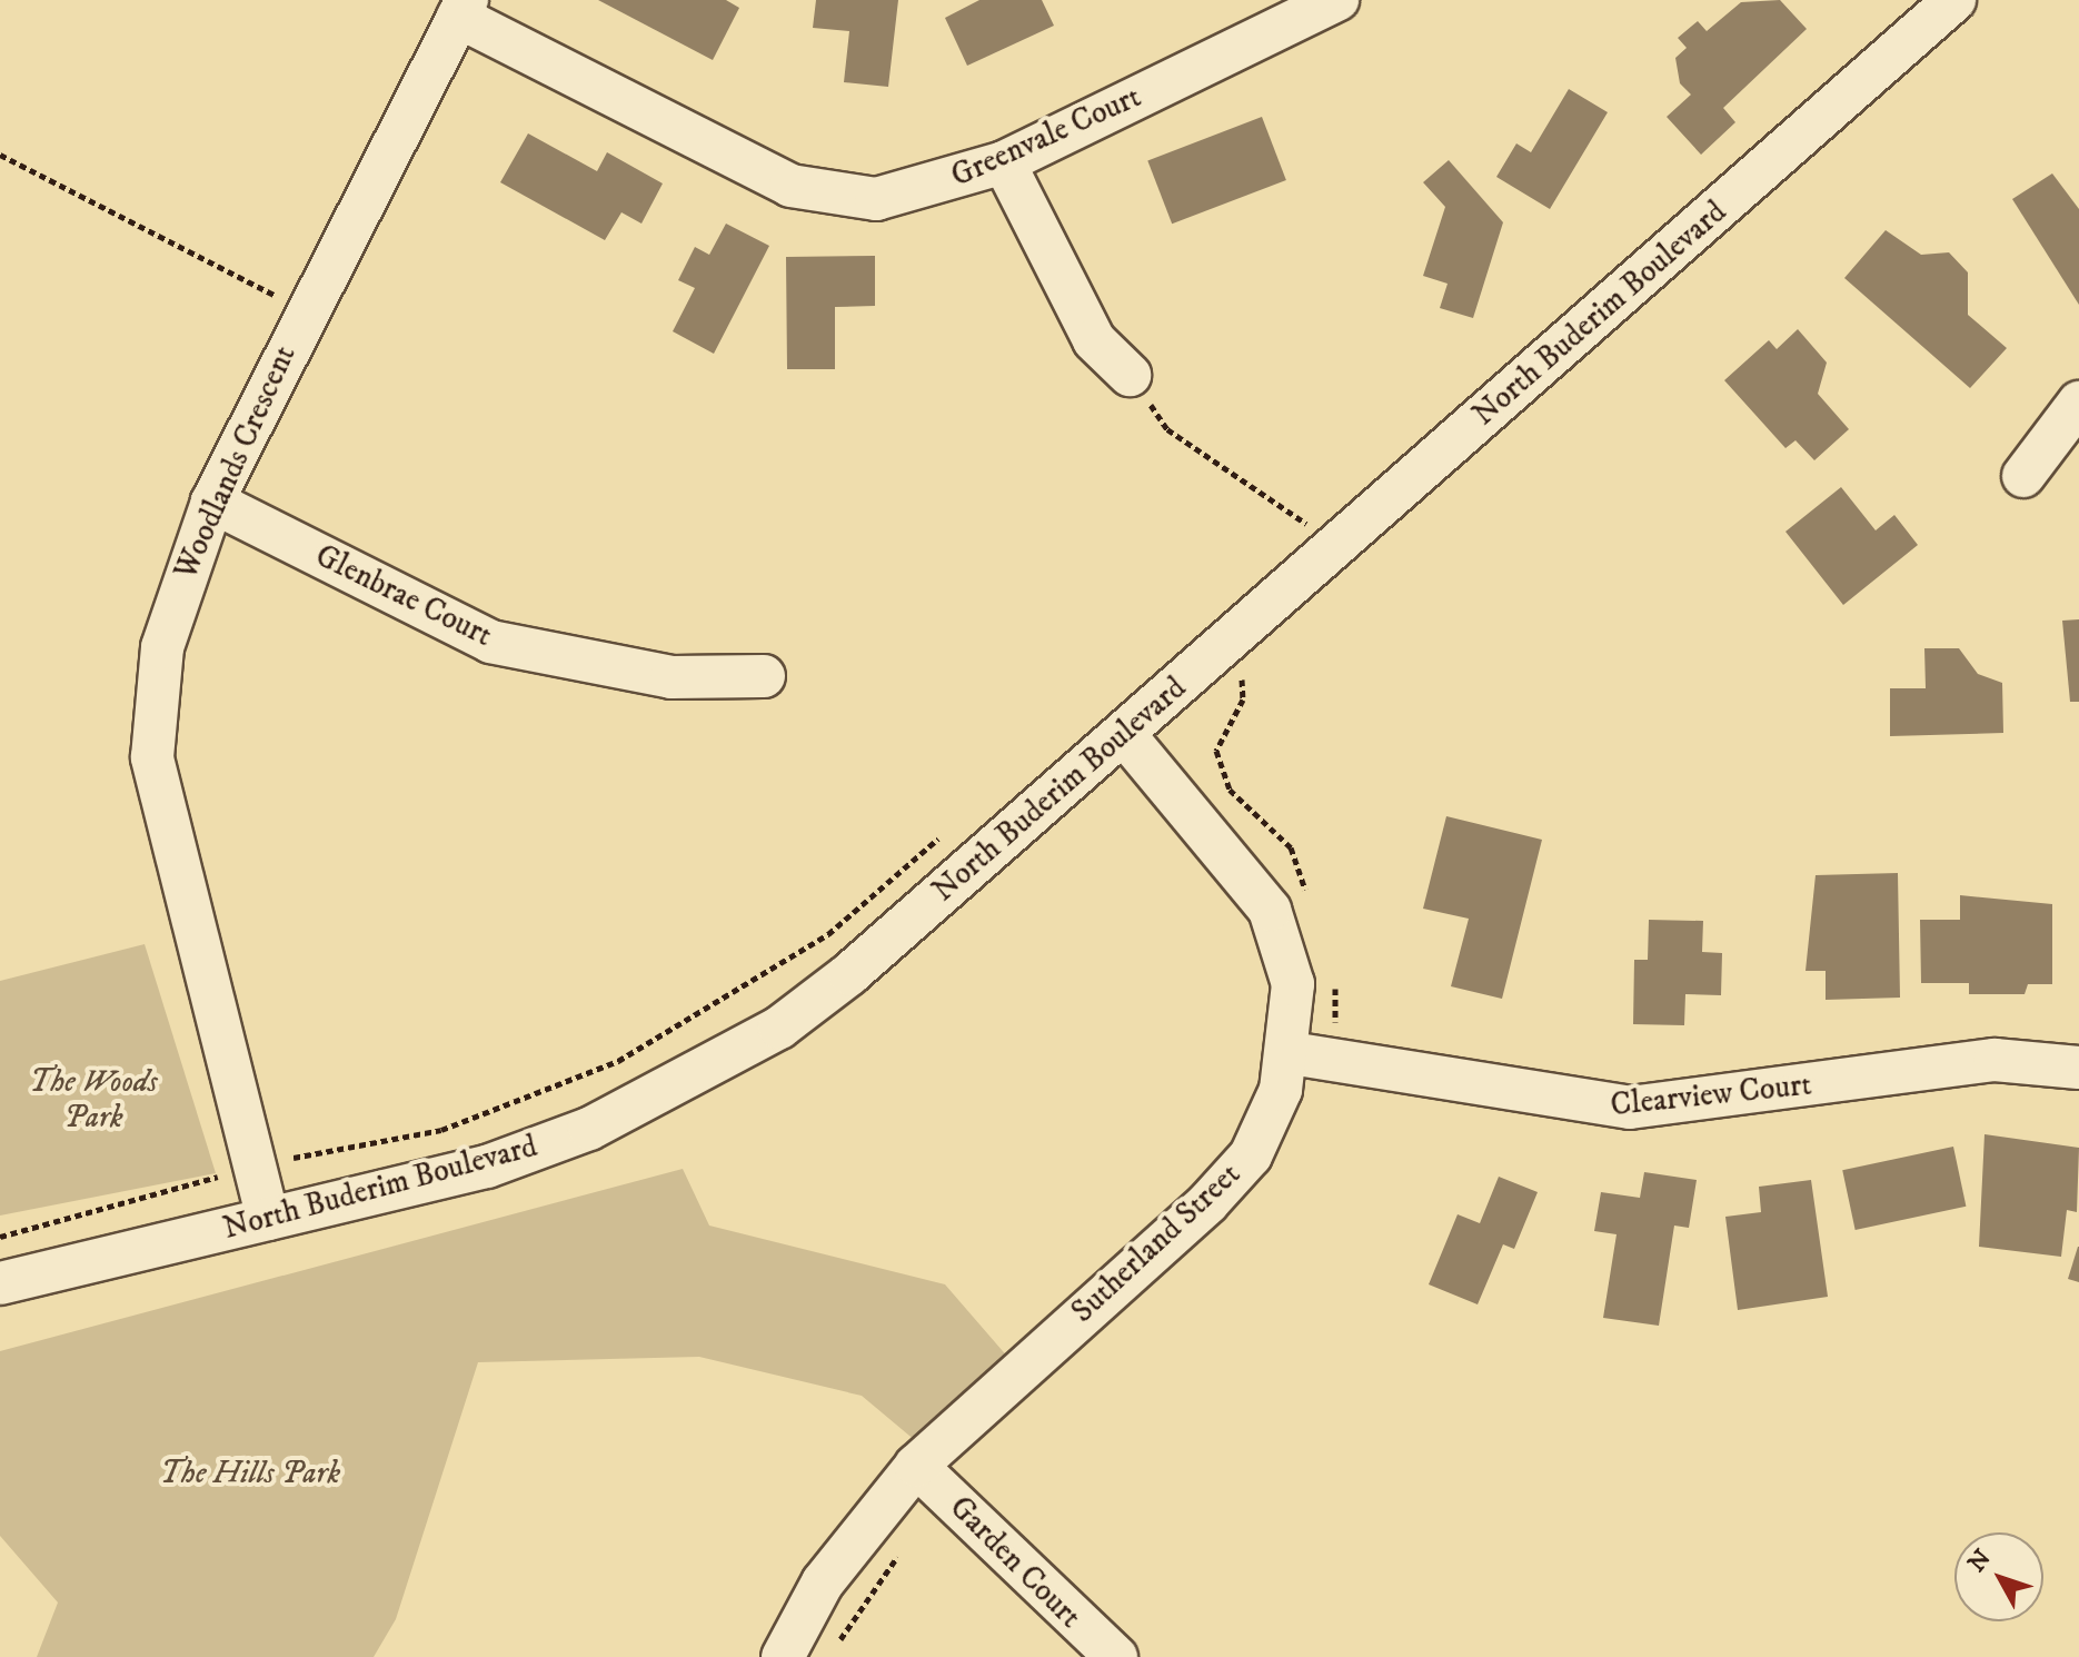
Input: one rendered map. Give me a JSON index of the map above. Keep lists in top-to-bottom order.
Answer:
{
  "streets": {
    "street": [
      "Greenvale Court",
      "North Buderim Boulevard",
      "Woodlands Crescent",
      "Glenbrae Court",
      "Clearview Court",
      "Sutherland Street",
      "Garden Court"
    ]
  },
  "crossings": [
    ["Greenvale Court", "Woodlands Crescent"],
    ["North Buderim Boulevard", "Woodlands Crescent"],
    ["North Buderim Boulevard", "Sutherland Street"],
    ["Woodlands Crescent", "Glenbrae Court"],
    ["Clearview Court", "Sutherland Street"],
    ["Sutherland Street", "Garden Court"]
  ],
  "parks": ["The Woods Park", "The Hills Park"],
  "north": "top left"
}
